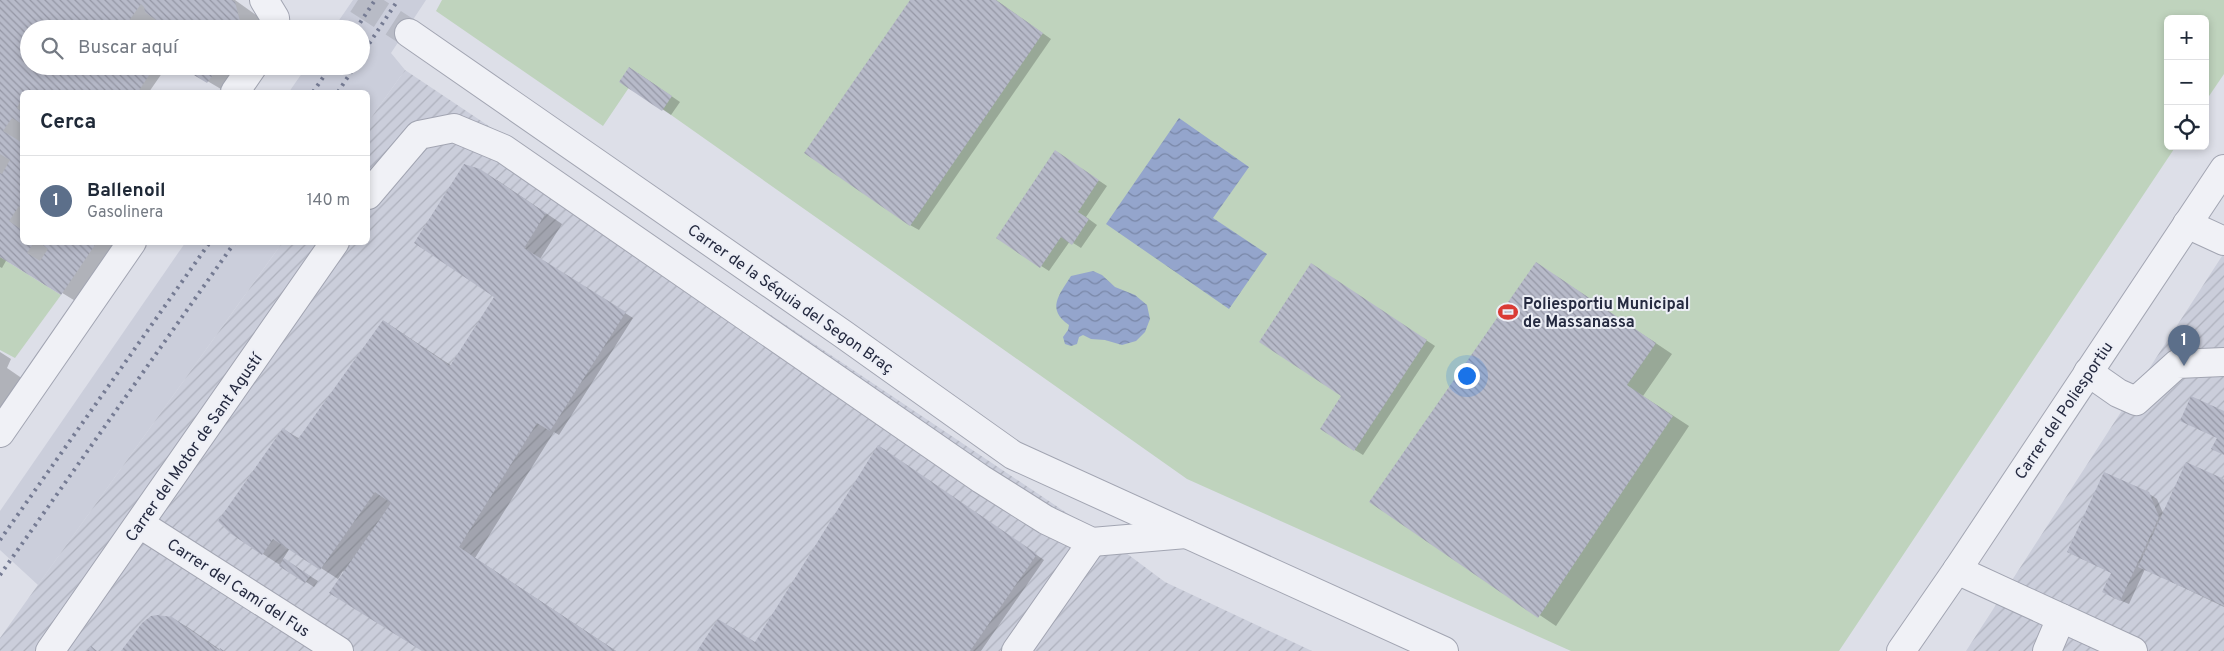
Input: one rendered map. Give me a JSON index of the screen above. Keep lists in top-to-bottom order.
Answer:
{
  "streets": {
    "street": [
      "Carrer de la Séquia del Segon Braç",
      "Carrer del Poliesportiu",
      "Carrer del Motor de Sant Agustí",
      "Carrer del Camí del Fus"
    ]
  },
  "crossings": [
    ["Carrer del Motor de Sant Agustí", "Carrer del Camí del Fus"]
  ],
  "places": {
    "sports": ["Poliesportiu Municipal de Massanassa"]
  },
  "page": {
    "map_buttons": ["+", "−"],
    "search": "Buscar aquí",
    "heading": "Cerca",
    "list": [
      {
        "mark": "1",
        "name": "Ballenoil",
        "note": "Gasolinera",
        "value": "140 m"
      }
    ],
    "pins": "1"
  }
}
